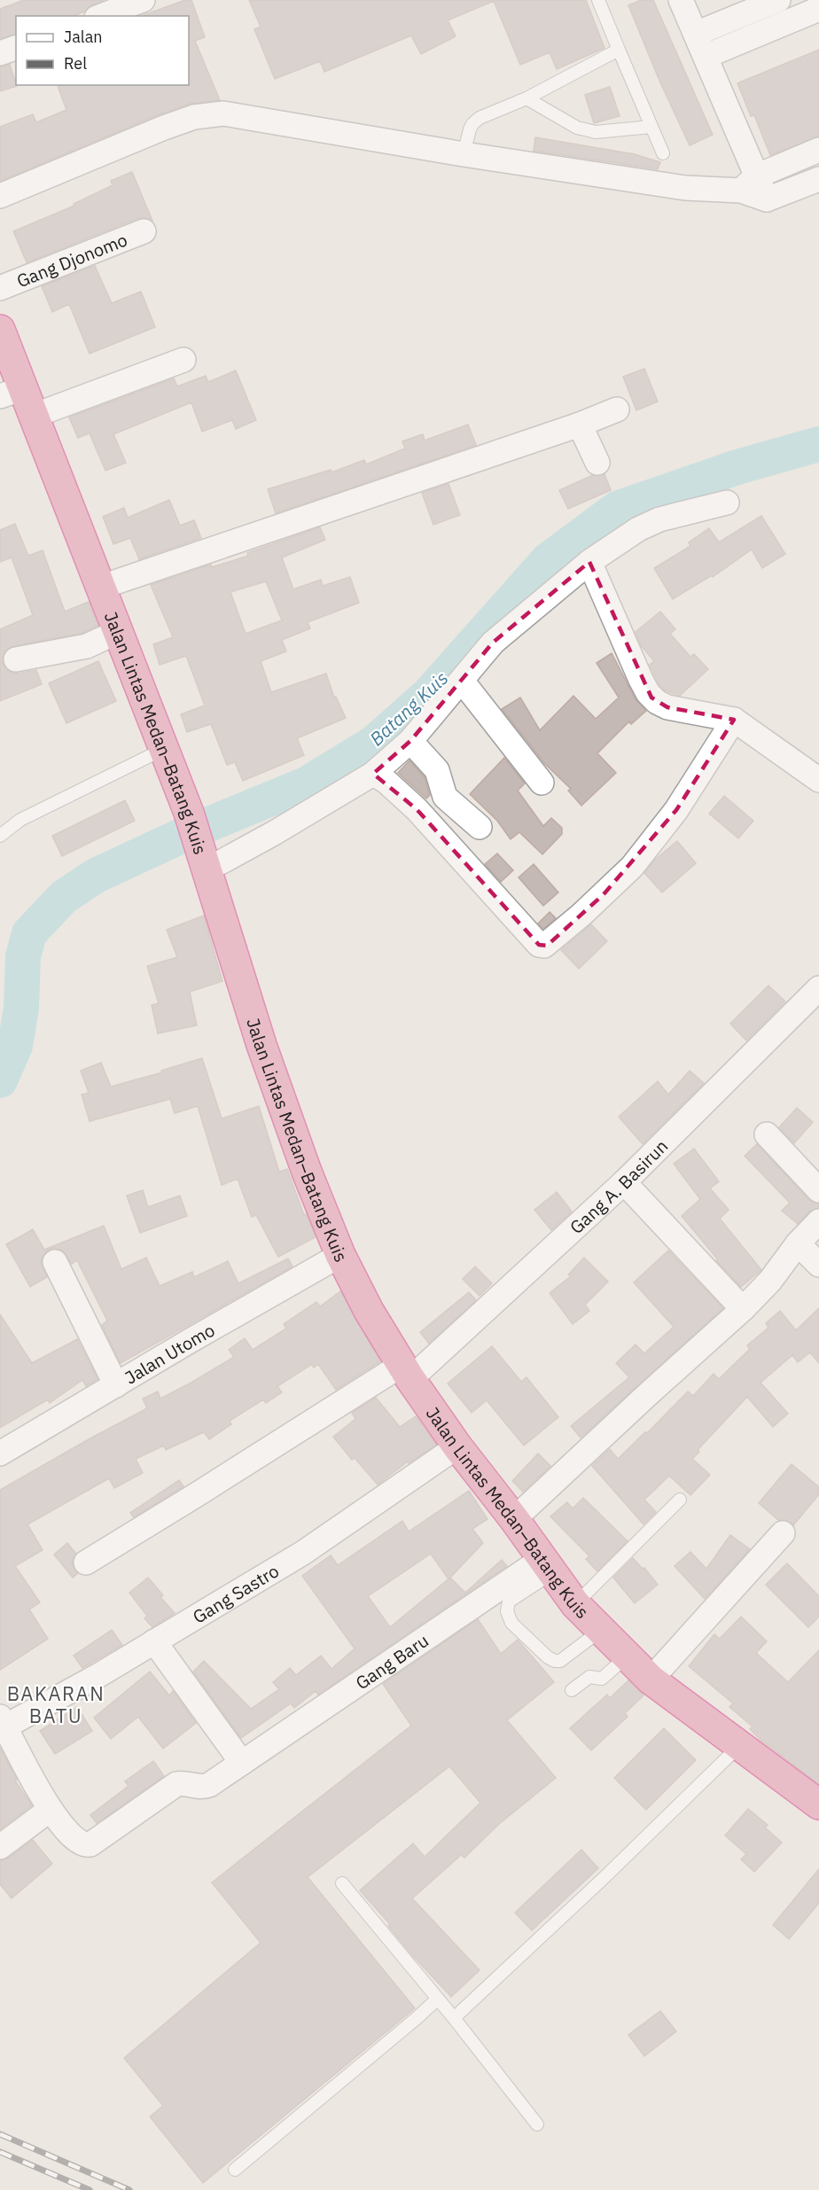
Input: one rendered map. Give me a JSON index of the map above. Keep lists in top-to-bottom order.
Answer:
{
  "streets": {
    "highway": ["Jalan Lintas Medan–Batang Kuis"],
    "street": [
      "Gang Djonomo",
      "Gang A. Basirun",
      "Jalan Utomo",
      "Gang Sastro",
      "Gang Baru"
    ]
  },
  "crossings": [
    ["Jalan Lintas Medan–Batang Kuis", "Gang A. Basirun"],
    ["Jalan Lintas Medan–Batang Kuis", "Jalan Utomo"],
    ["Jalan Lintas Medan–Batang Kuis", "Gang Sastro"],
    ["Jalan Lintas Medan–Batang Kuis", "Gang Baru"]
  ],
  "districts": ["BAKARAN BATU"],
  "water": ["Batang Kuis"],
  "legend": ["Jalan", "Rel"]
}
